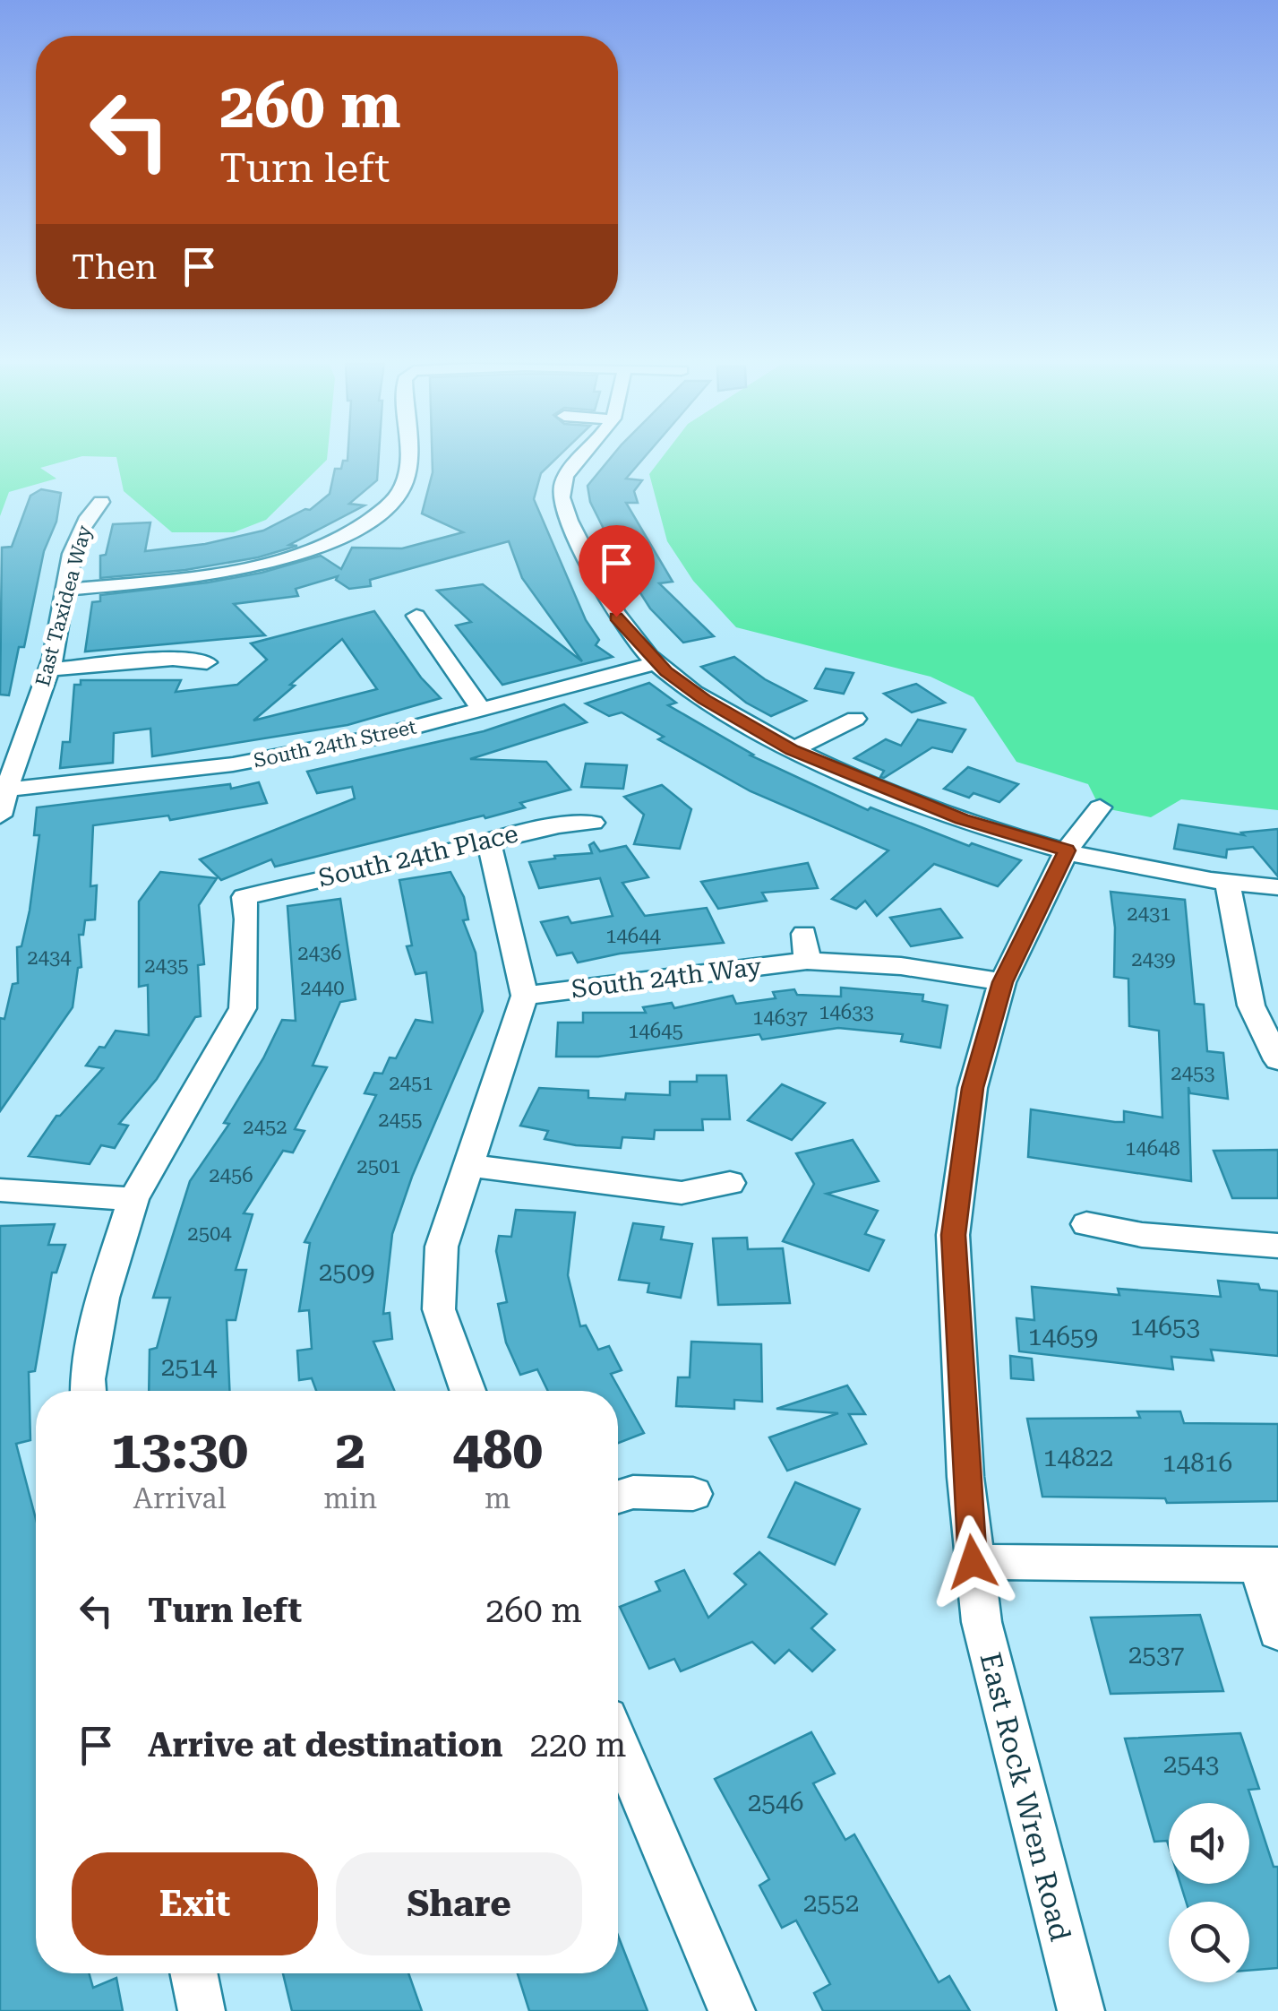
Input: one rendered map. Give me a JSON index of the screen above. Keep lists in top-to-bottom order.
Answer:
{
  "streets": {
    "street": [
      "East Taxidea Way",
      "South 24th Street",
      "South 24th Place",
      "South 24th Way",
      "East Rock Wren Road"
    ]
  },
  "crossings": [
    ["East Taxidea Way", "South 24th Street"],
    ["South 24th Way", "East Rock Wren Road"]
  ],
  "house_numbers": [
    "2431",
    "14644",
    "2436",
    "2434",
    "2439",
    "2435",
    "2440",
    "14633",
    "14637",
    "14645",
    "2453",
    "2451",
    "2455",
    "2452",
    "14648",
    "2501",
    "2456",
    "2504",
    "2509",
    "14653",
    "14659",
    "2514",
    "14822",
    "14816",
    "2537",
    "2543",
    "2546",
    "2552"
  ],
  "page": {
    "turn": ["260 m", "Turn left"],
    "then": "Then",
    "eta": [
      "13:30",
      "Arrival",
      "2",
      "min",
      "480",
      "m"
    ],
    "list": [
      {
        "name": "Turn left",
        "value": "260 m"
      },
      {
        "name": "Arrive at destination",
        "value": "220 m"
      }
    ],
    "buttons": ["Exit", "Share"]
  }
}
